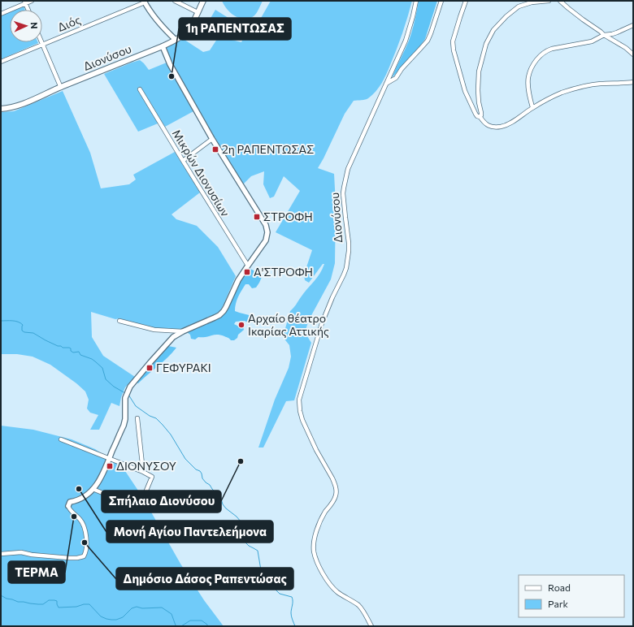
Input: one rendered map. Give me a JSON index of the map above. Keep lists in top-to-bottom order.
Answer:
{
  "streets": {
    "main road": ["Διονύσου"],
    "street": ["Διός", "Μικρών Διονυσίων"]
  },
  "places": {
    "other": [
      "1η ΡΑΠΕΝΤΩΣΑΣ",
      "Αρχαίο θέατρο Ικαρίας Αττικής",
      "Σπήλαιο Διονύσου",
      "Μονή Αγίου Παντελεήμονα",
      "ΤΕΡΜΑ",
      "Δημόσιο Δάσος Ραπεντώσας"
    ],
    "transit": [
      "2η ΡΑΠΕΝΤΩΣΑΣ",
      "ΣΤΡΟΦΗ",
      "Α'ΣΤΡΟΦΗ",
      "ΓΕΦΥΡΑΚΙ",
      "ΔΙΟΝΥΣΟΥ"
    ]
  },
  "legend": ["Road", "Park"],
  "north": "right"
}
